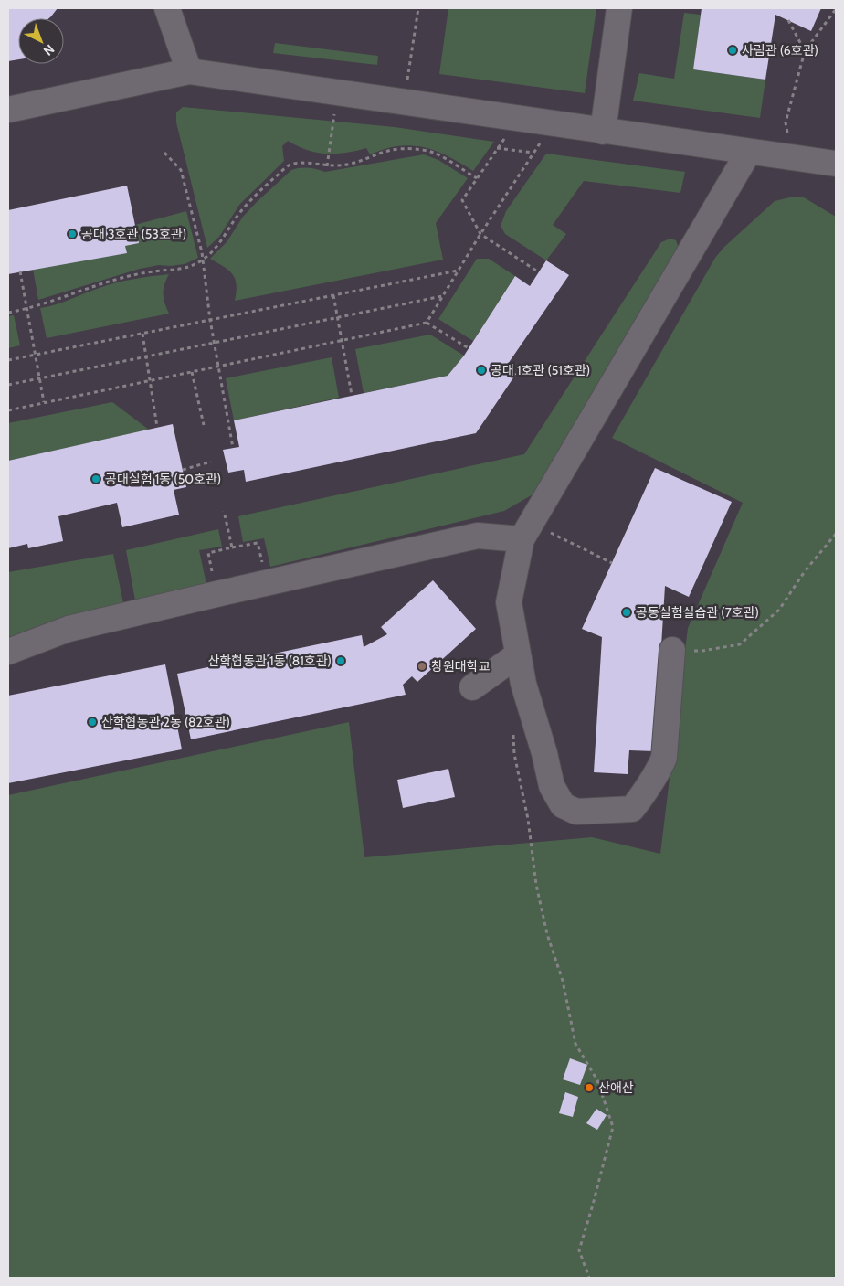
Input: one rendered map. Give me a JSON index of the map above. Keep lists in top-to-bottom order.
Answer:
{
  "places": [
    "사림관 (6호관)",
    "공대 3호관 (53호관)",
    "공대 1호관 (51호관)",
    "공대실험 1동 (50호관)",
    "공동실험실습관 (7호관)",
    "산학협동관 1동 (81호관)",
    "창원대학교",
    "산학협동관 2동 (82호관)",
    "산애산"
  ],
  "north": "bottom right"
}
